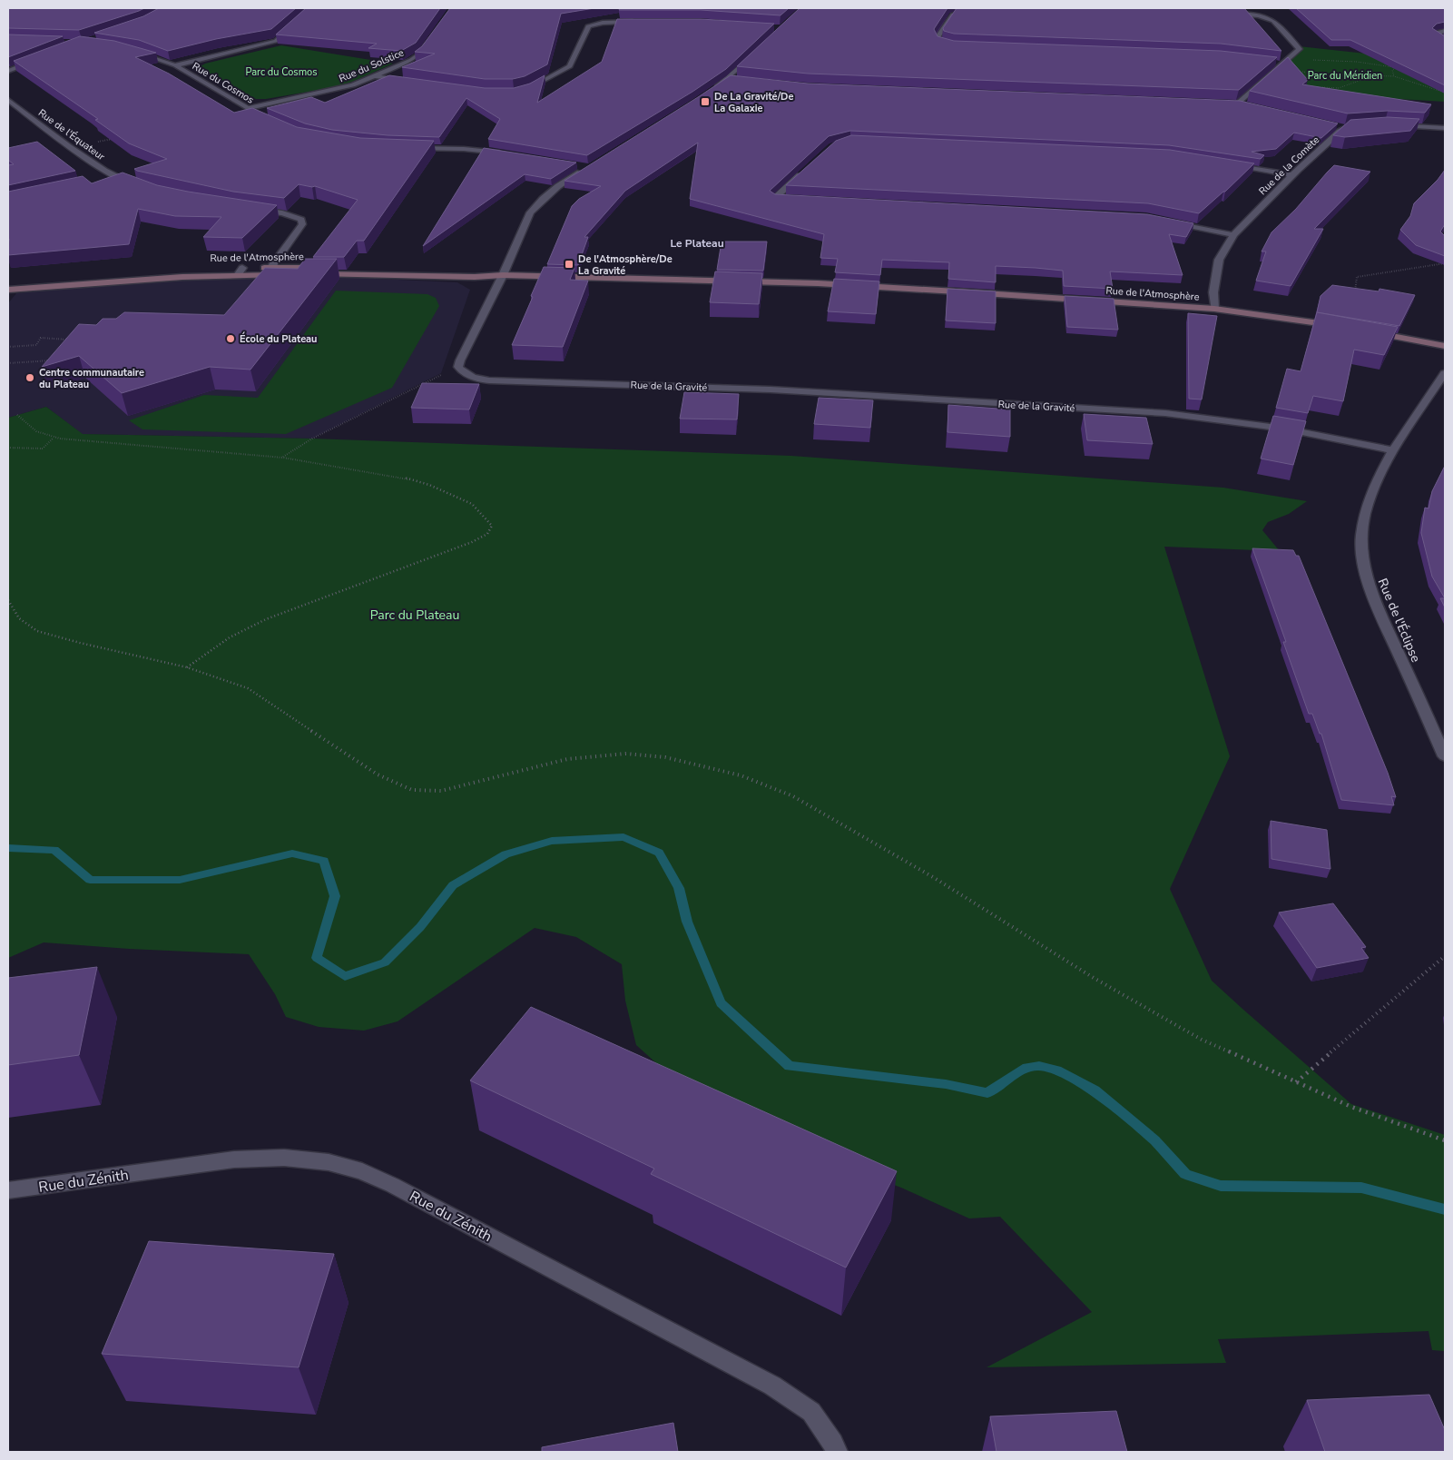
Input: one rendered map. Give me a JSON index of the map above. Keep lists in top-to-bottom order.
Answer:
{
  "streets": {
    "street": [
      "Rue du Solstice",
      "Rue du Cosmos",
      "Rue de l'Équateur",
      "Rue de la Comète",
      "Rue de l'Atmosphère",
      "Rue de la Gravité",
      "Rue de l'Éclipse",
      "Rue du Zénith"
    ]
  },
  "crossings": [
    ["Rue du Solstice", "Rue du Cosmos"],
    ["Rue de la Comète", "Rue de l'Atmosphère"],
    ["Rue de la Gravité", "Rue de l'Éclipse"]
  ],
  "districts": ["Le Plateau"],
  "parks": ["Parc du Cosmos", "Parc du Méridien", "Parc du Plateau"],
  "places": {
    "transit": ["De La Gravité/De La Galaxie", "De l'Atmosphère/De La Gravité"],
    "other": ["École du Plateau", "Centre communautaire du Plateau"]
  }
}
